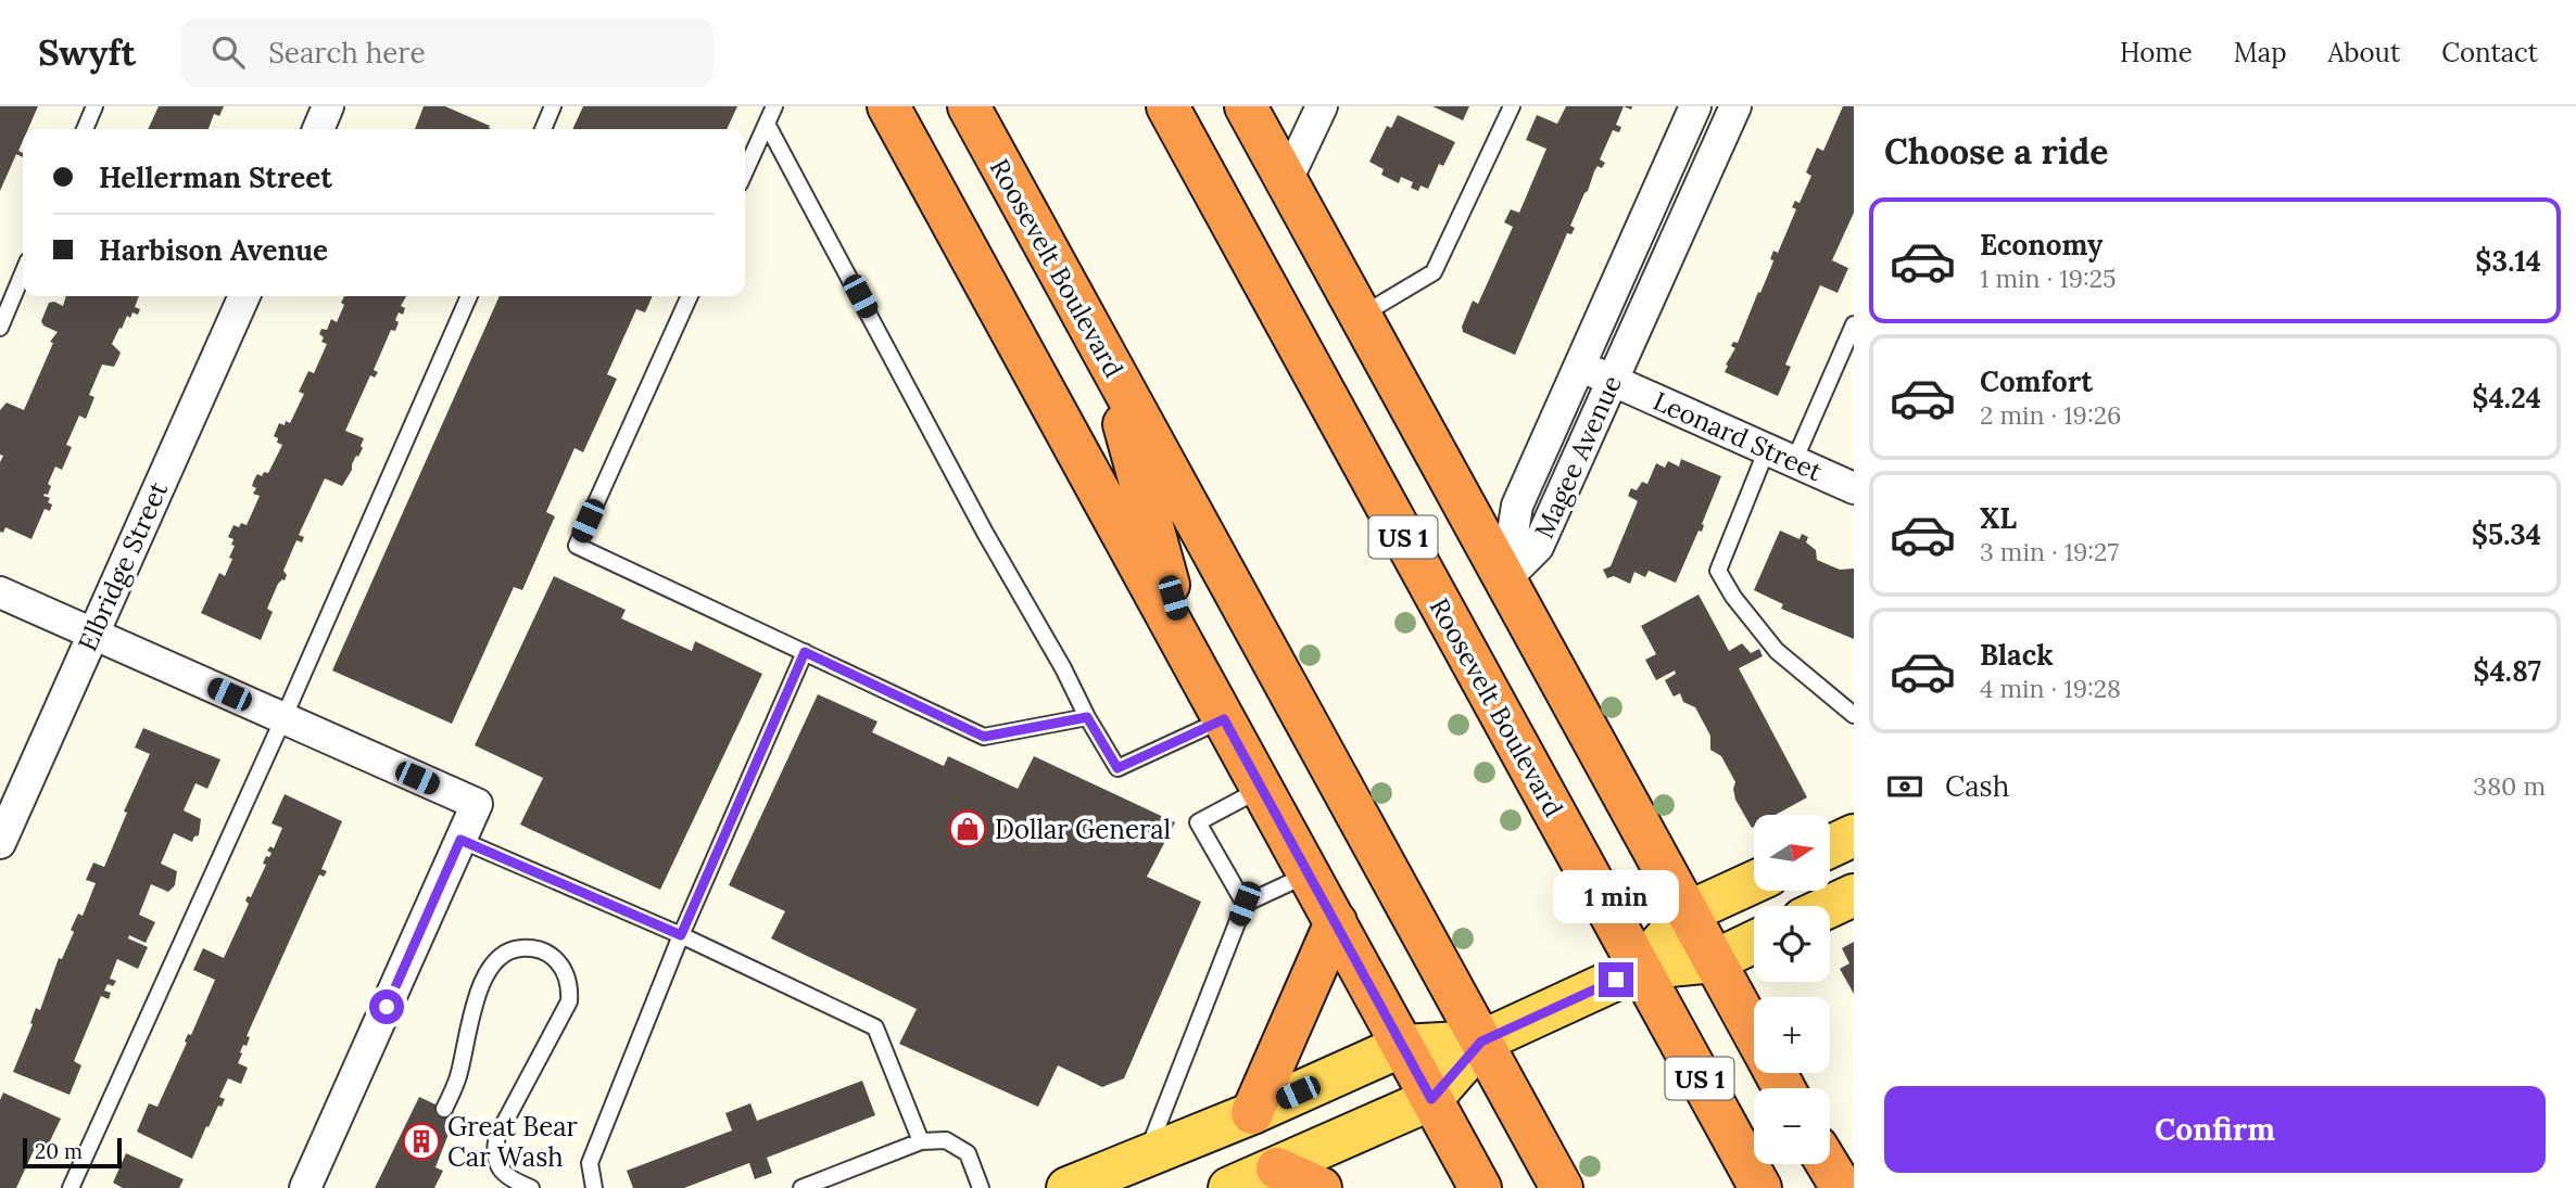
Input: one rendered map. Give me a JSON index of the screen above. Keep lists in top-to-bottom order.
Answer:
{
  "streets": {
    "highway": ["Roosevelt Boulevard", "US 1"],
    "street": ["Leonard Street", "Magee Avenue", "Elbridge Street"]
  },
  "crossings": [
    ["Leonard Street", "Magee Avenue"],
    ["Magee Avenue", "US 1"]
  ],
  "places": {
    "shop": ["Dollar General"],
    "building": ["Great Bear Car Wash"]
  },
  "scale_bar": "20 m",
  "north": "right",
  "page": {
    "header": "Swyft",
    "search": "Search here",
    "nav": [
      "Home",
      "Map",
      "About",
      "Contact"
    ],
    "heading": "Choose a ride",
    "banner": ["Hellerman Street", "Harbison Avenue"],
    "list": [
      {
        "name": "Economy",
        "note": "1 min · 19:25",
        "value": "$3.14"
      },
      {
        "name": "Comfort",
        "note": "2 min · 19:26",
        "value": "$4.24"
      },
      {
        "name": "XL",
        "note": "3 min · 19:27",
        "value": "$5.34"
      },
      {
        "name": "Black",
        "note": "4 min · 19:28",
        "value": "$4.87"
      }
    ],
    "pay": ["Cash", "380 m"],
    "map_buttons": ["+", "−"],
    "bubble": "1 min",
    "buttons": "Confirm",
    "scale": "20 m"
  }
}
